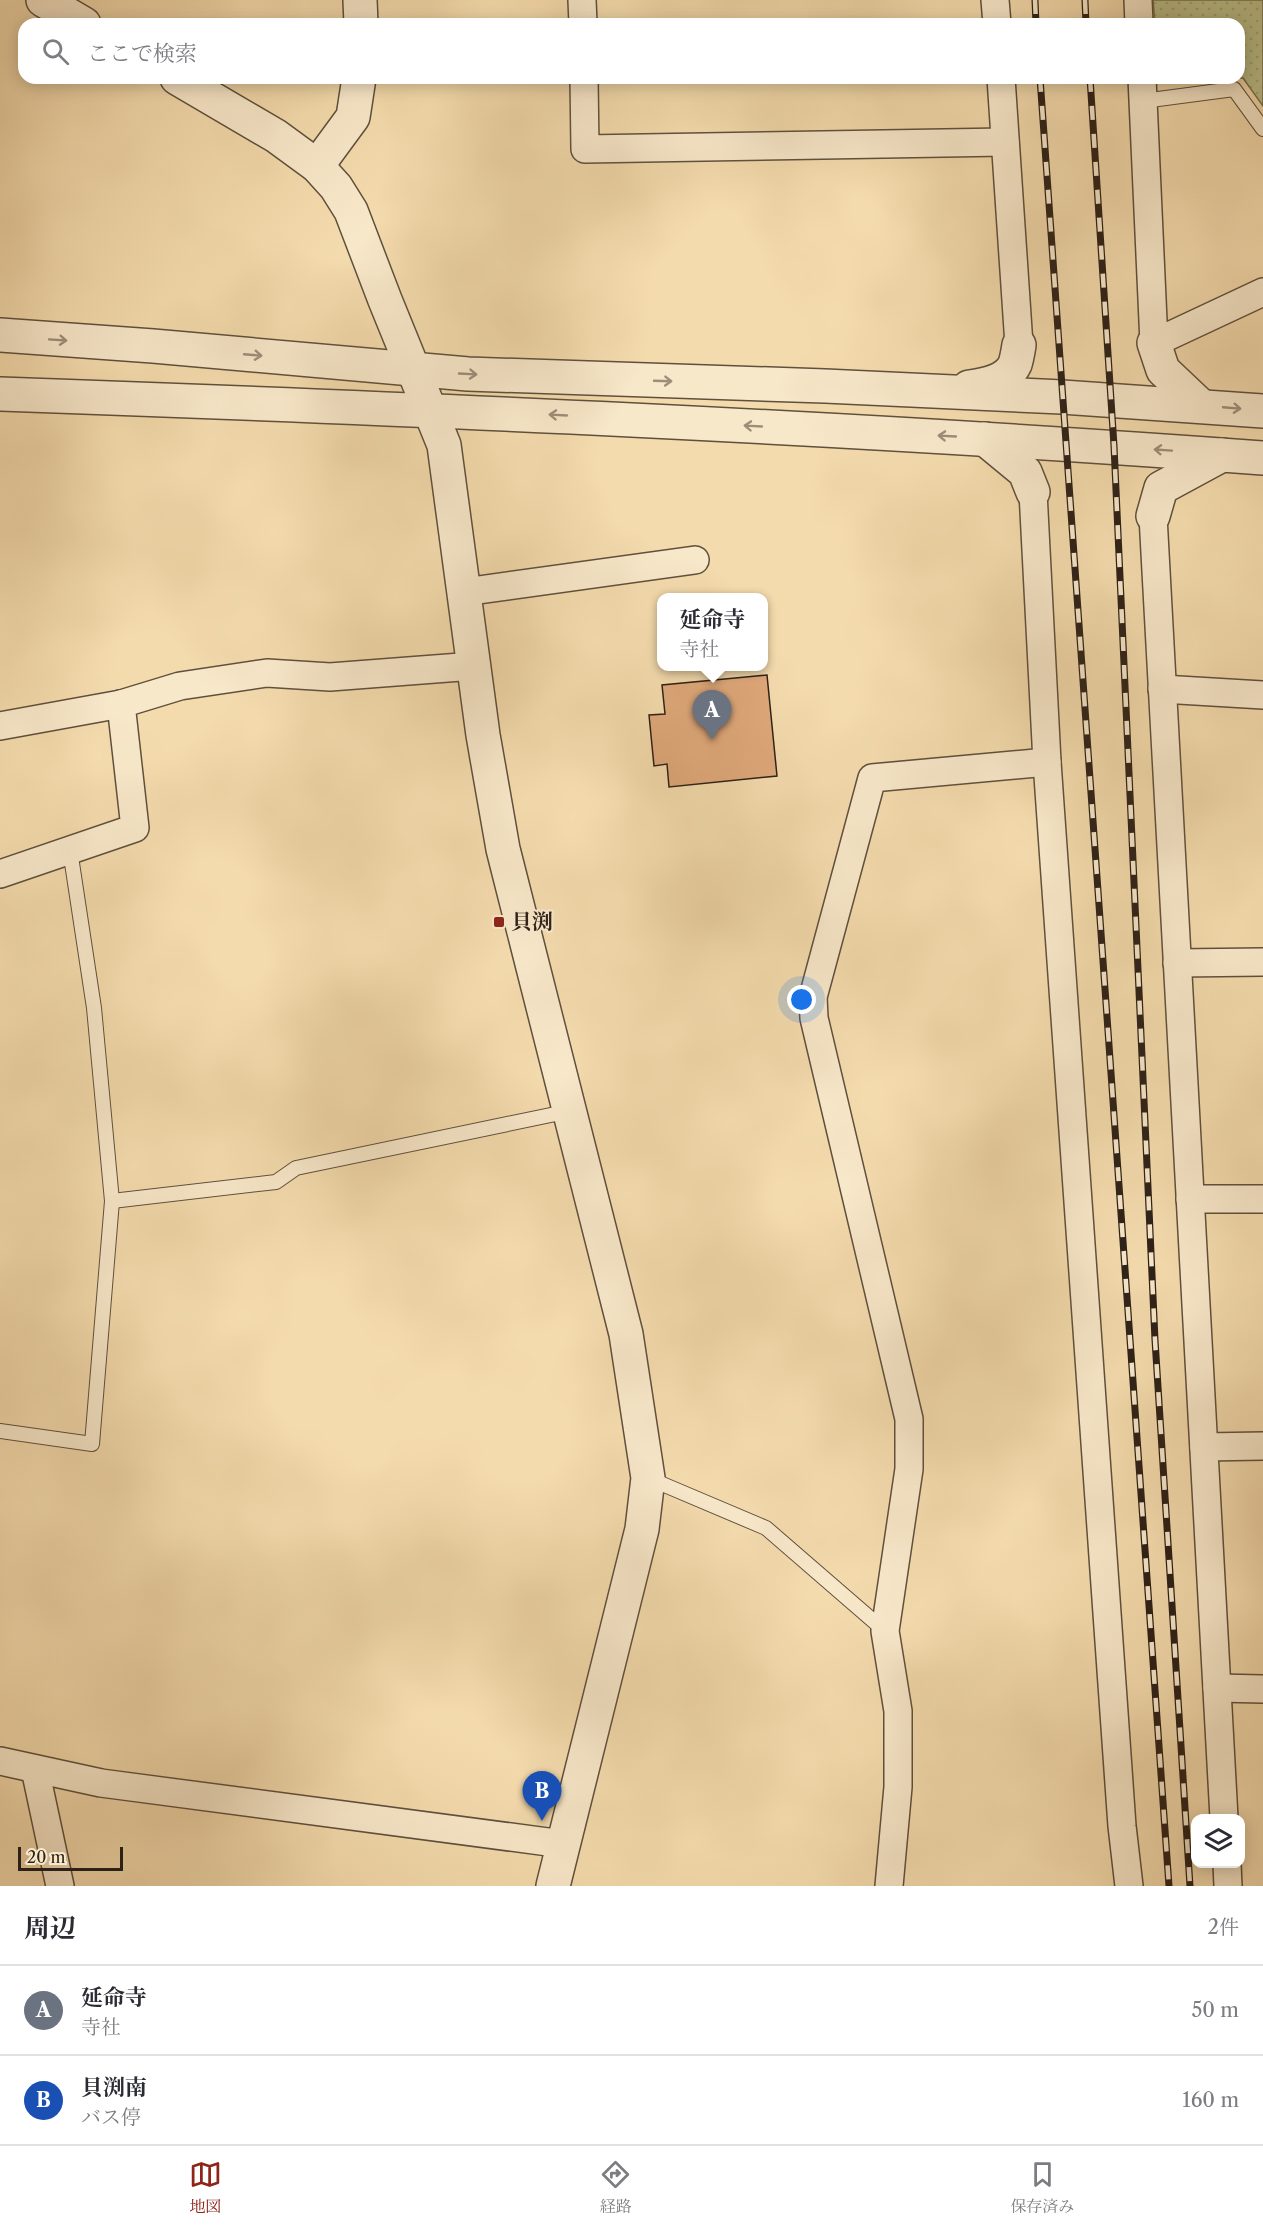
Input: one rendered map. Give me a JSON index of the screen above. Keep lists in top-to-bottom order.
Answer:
{
  "places": {
    "transit": ["貝渕"]
  },
  "scale_bar": "20 m",
  "page": {
    "search": "ここで検索",
    "popup": ["延命寺", "寺社"],
    "pins": ["A", "B"],
    "scale": "20 m",
    "heading": ["周辺", "2件"],
    "list": [
      {
        "mark": "A",
        "name": "延命寺",
        "note": "寺社",
        "value": "50 m"
      },
      {
        "mark": "B",
        "name": "貝渕南",
        "note": "バス停",
        "value": "160 m"
      }
    ],
    "nav": ["地図", "経路", "保存済み"]
  }
}
